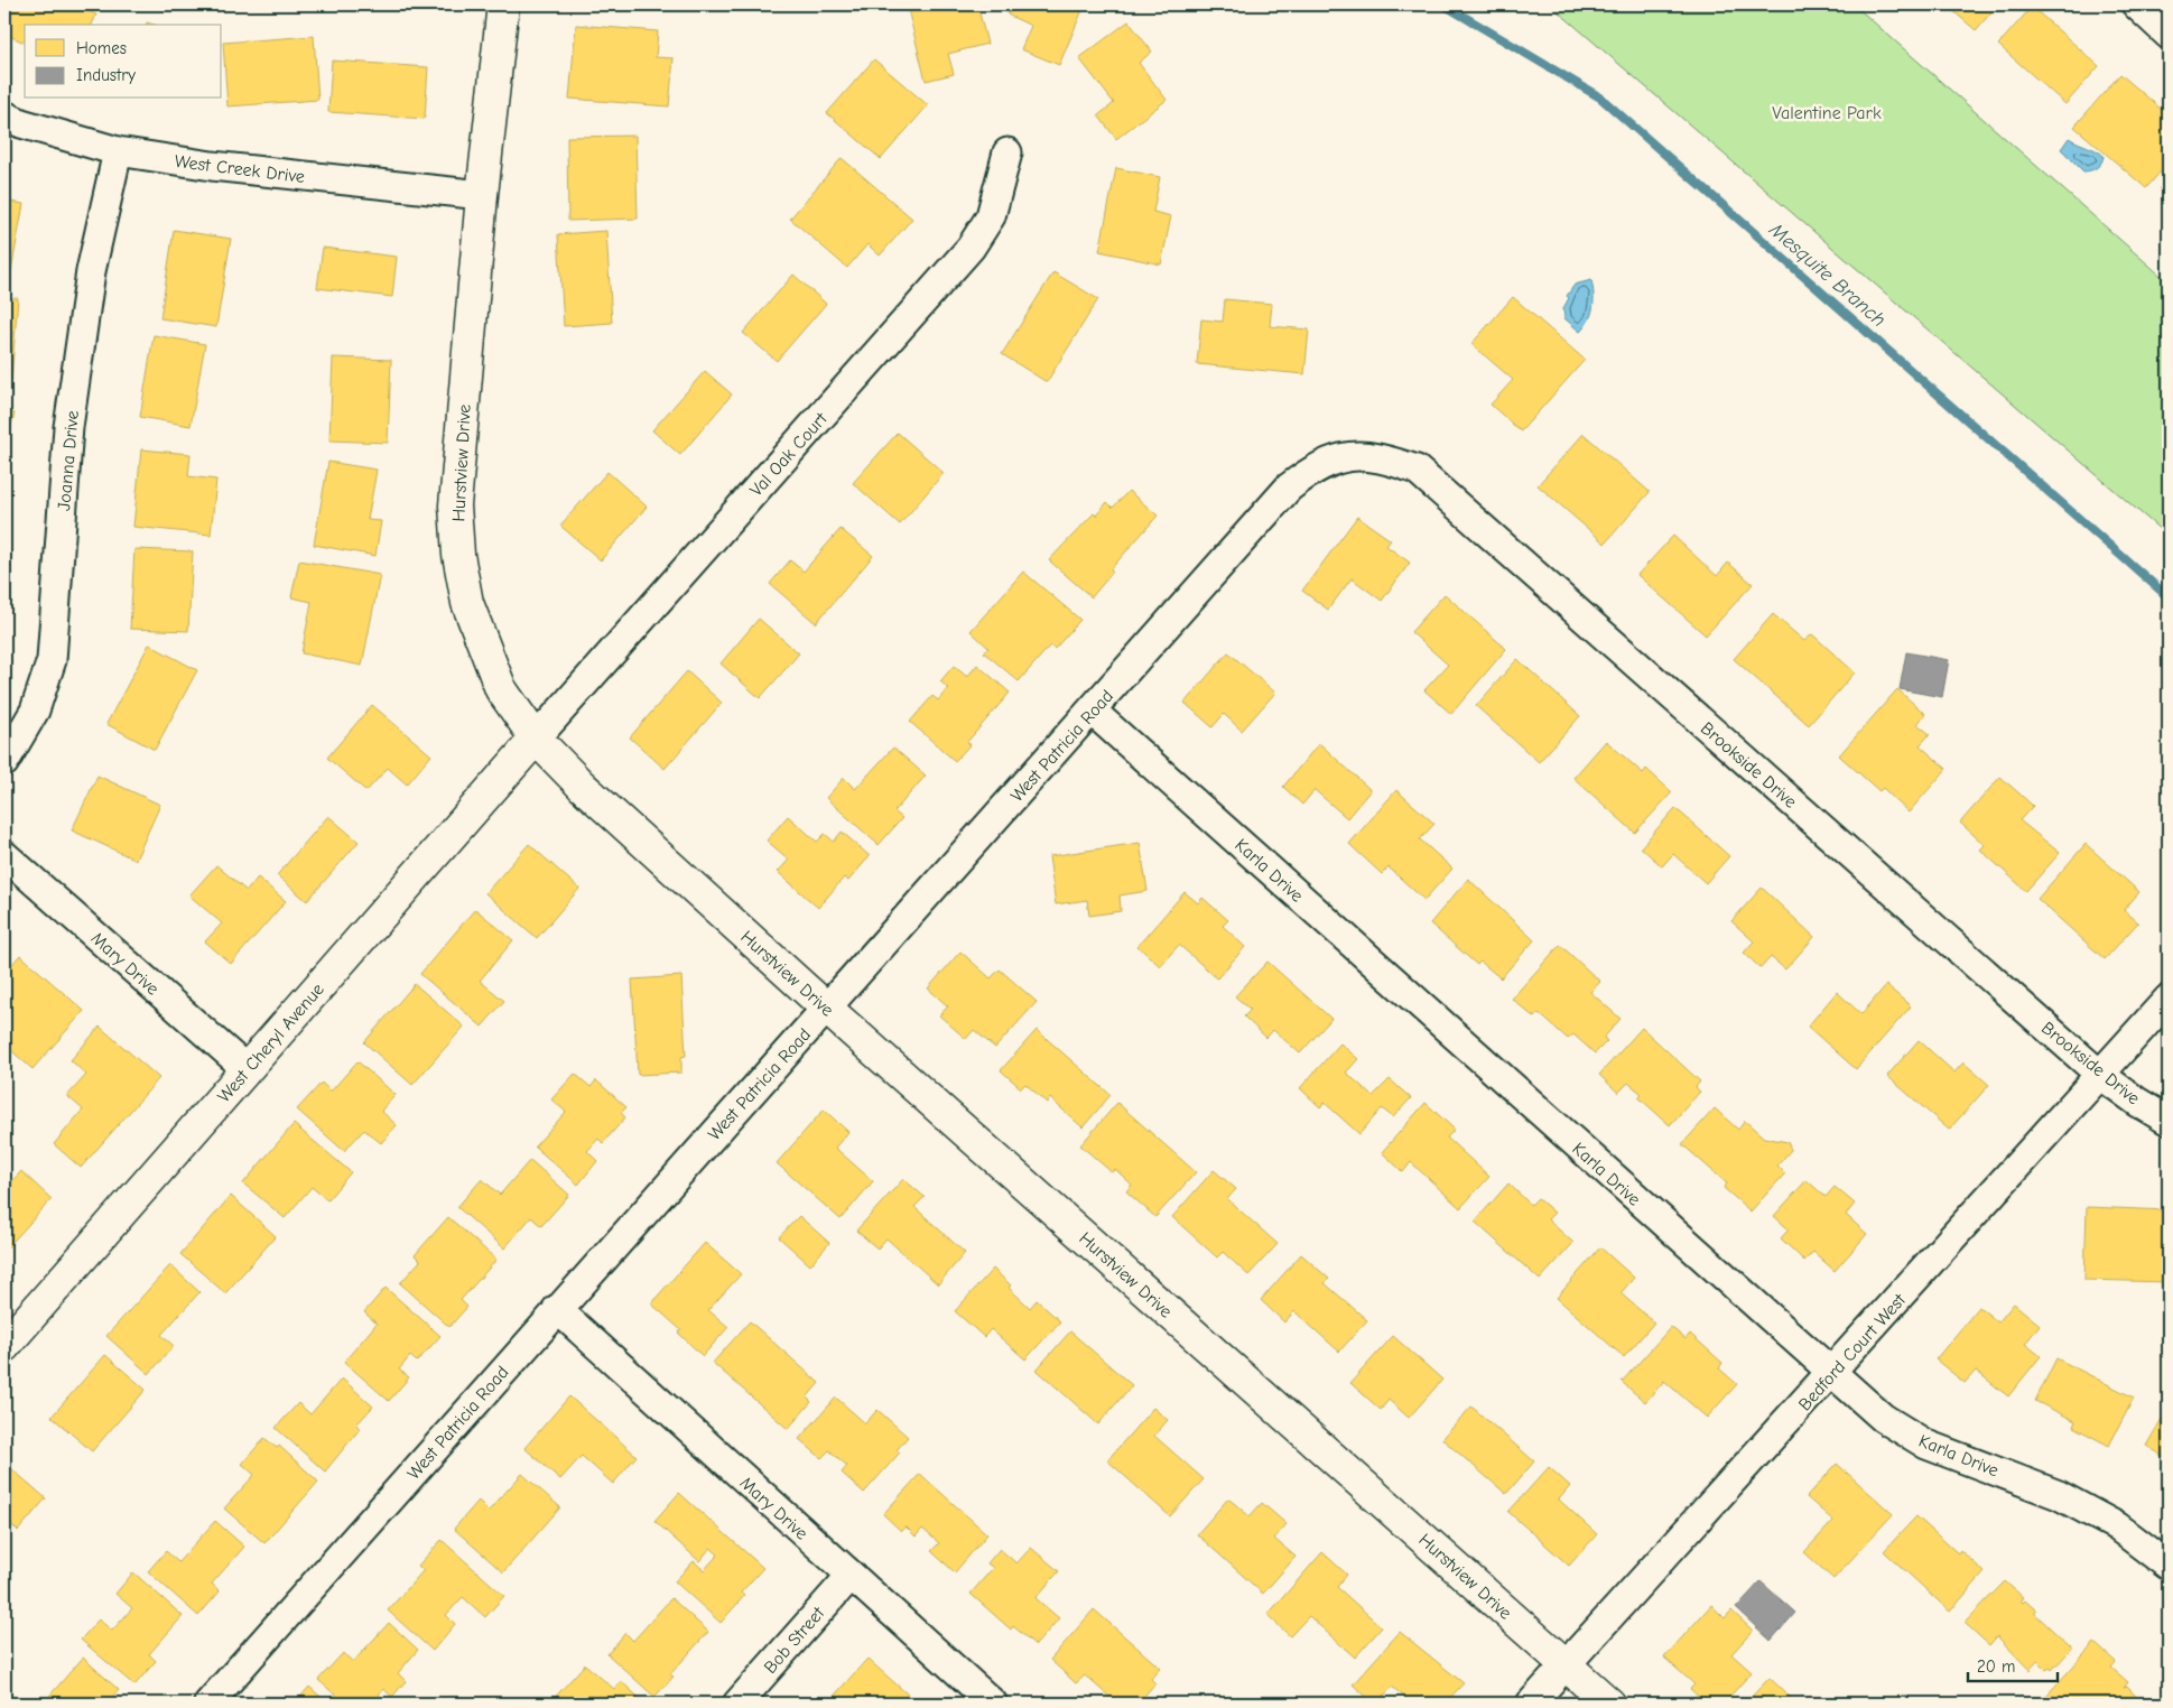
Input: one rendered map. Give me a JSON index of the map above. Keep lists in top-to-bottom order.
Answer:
{
  "streets": {
    "street": [
      "West Creek Drive",
      "Val Oak Court",
      "Joanna Drive",
      "Hurstview Drive",
      "West Patricia Road",
      "Brookside Drive",
      "Karla Drive",
      "Mary Drive",
      "West Cheryl Avenue",
      "Bedford Court West",
      "Bob Street"
    ]
  },
  "crossings": [
    ["West Creek Drive", "Joanna Drive"],
    ["West Creek Drive", "Hurstview Drive"],
    ["Val Oak Court", "Hurstview Drive"],
    ["Val Oak Court", "West Cheryl Avenue"],
    ["Hurstview Drive", "West Patricia Road"],
    ["Hurstview Drive", "West Cheryl Avenue"],
    ["Hurstview Drive", "Bedford Court West"],
    ["West Patricia Road", "Brookside Drive"],
    ["West Patricia Road", "Karla Drive"],
    ["West Patricia Road", "Mary Drive"],
    ["Brookside Drive", "Bedford Court West"],
    ["Karla Drive", "Bedford Court West"],
    ["Mary Drive", "West Cheryl Avenue"],
    ["Mary Drive", "Bob Street"]
  ],
  "water": ["Mesquite Branch"],
  "parks": ["Valentine Park"],
  "legend": ["Homes", "Industry"],
  "scale_bar": "20 m"
}
